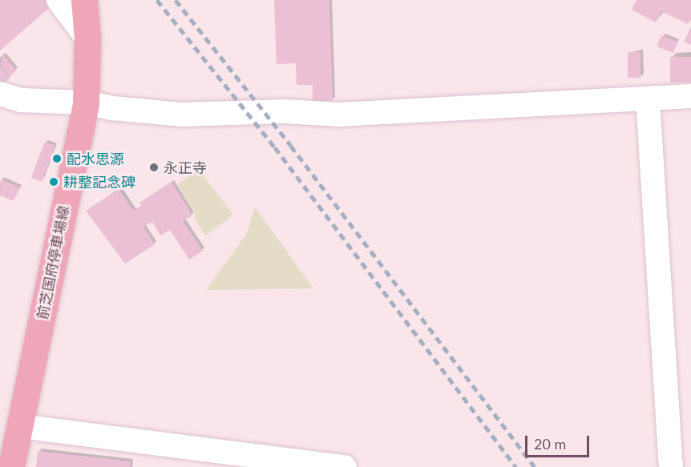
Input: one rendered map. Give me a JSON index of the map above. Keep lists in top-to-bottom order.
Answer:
{
  "streets": {
    "main road": ["前芝国府停車場線"]
  },
  "places": ["配水思源", "永正寺", "耕整記念碑"],
  "scale_bar": "20 m"
}
